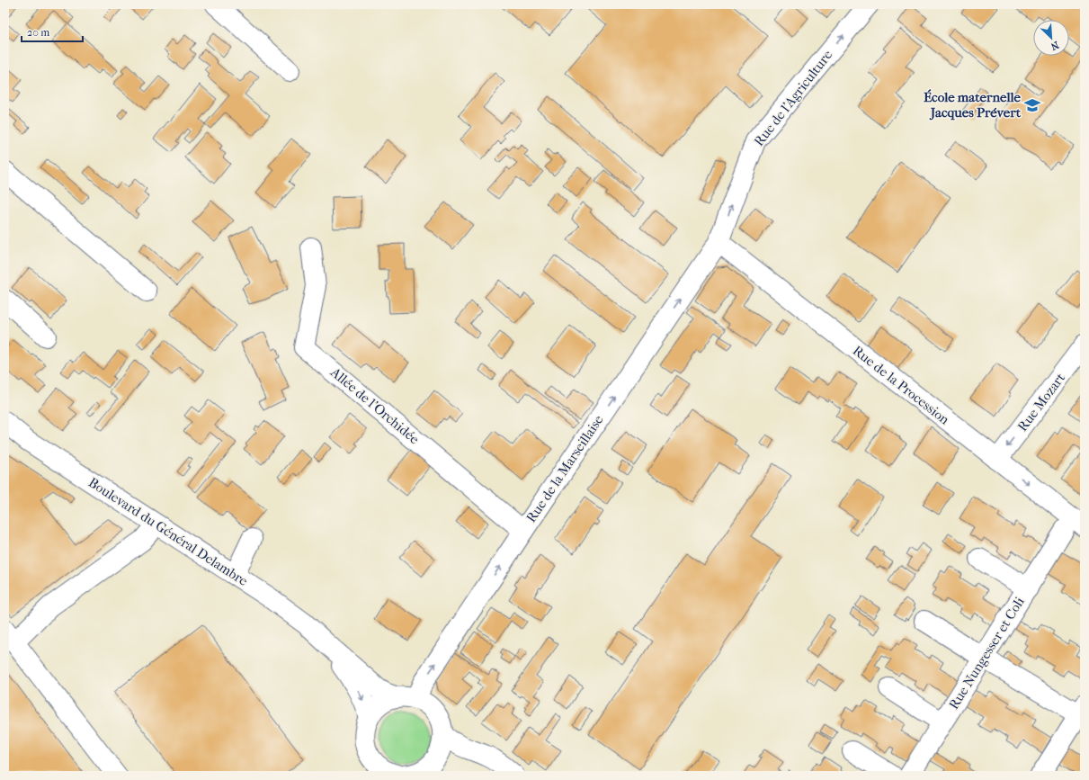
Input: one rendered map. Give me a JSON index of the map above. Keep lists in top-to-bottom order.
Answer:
{
  "streets": {
    "street": [
      "Rue de l'Agriculture",
      "Rue de la Procession",
      "Rue Mozart",
      "Allée de l'Orchidée",
      "Rue de la Marseillaise",
      "Boulevard du Général Delambre",
      "Rue Nungesser et Coli"
    ]
  },
  "crossings": [
    ["Rue de l'Agriculture", "Rue de la Procession"],
    ["Rue de l'Agriculture", "Rue de la Marseillaise"],
    ["Rue de la Procession", "Rue Mozart"],
    ["Rue de la Procession", "Rue de la Marseillaise"],
    ["Rue de la Procession", "Rue Nungesser et Coli"],
    ["Allée de l'Orchidée", "Rue de la Marseillaise"],
    ["Rue de la Marseillaise", "Boulevard du Général Delambre"]
  ],
  "one_way": ["Rue de l'Agriculture", "Rue Mozart", "Rue de la Marseillaise"],
  "places": {
    "school or university": ["École maternelle Jacques Prévert"]
  },
  "scale_bar": "20 m",
  "north": "bottom right"
}
